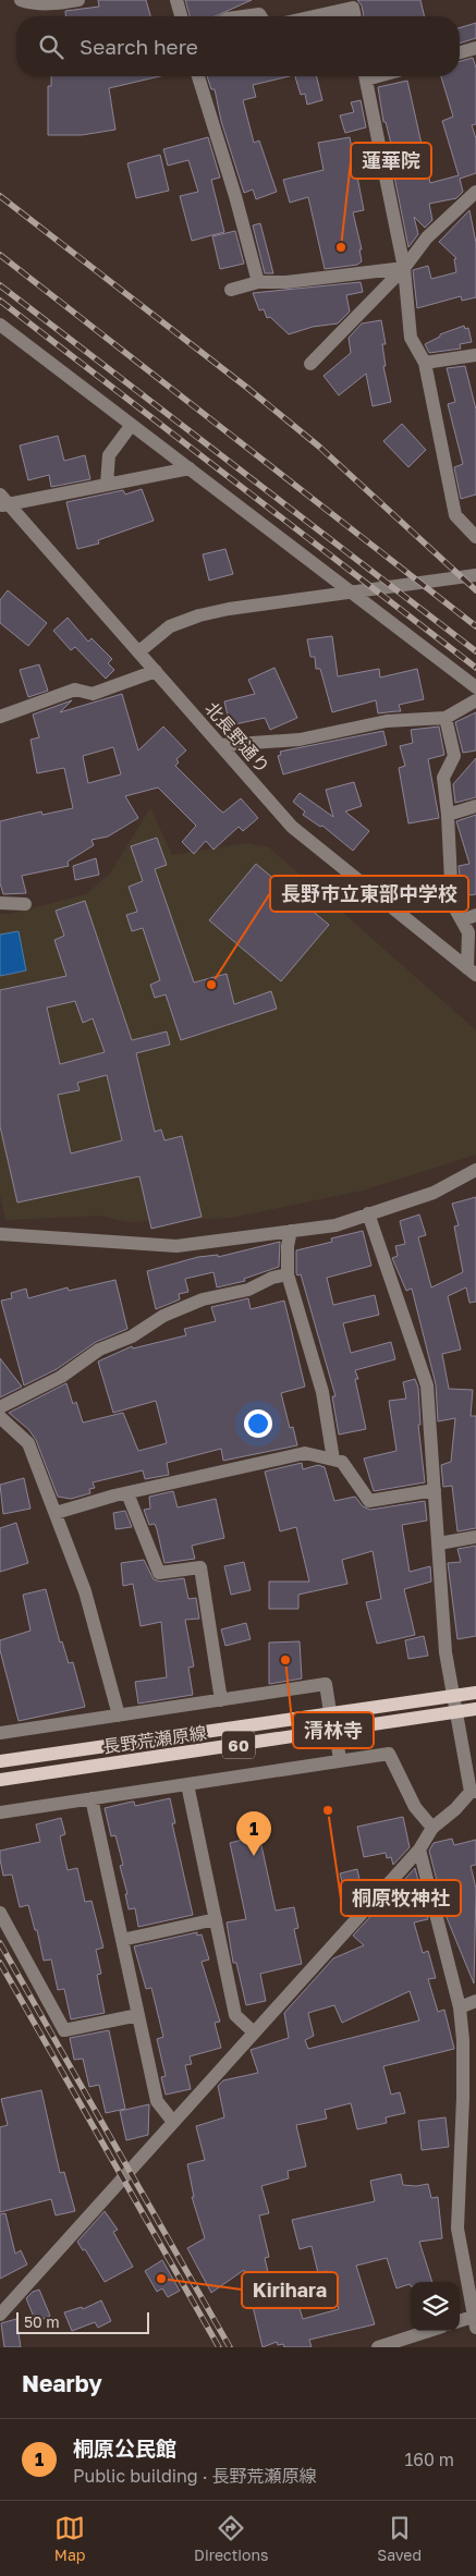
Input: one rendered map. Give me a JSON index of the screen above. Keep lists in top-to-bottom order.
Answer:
{
  "streets": {
    "main road": ["長野荒瀬原線", "60"],
    "street": ["北長野通り"]
  },
  "places": [
    "蓮華院",
    "長野市立東部中学校",
    "清林寺",
    "桐原牧神社",
    "Kirihara"
  ],
  "scale_bar": "50 m",
  "page": {
    "search": "Search here",
    "pins": "1",
    "scale": "50 m",
    "heading": "Nearby",
    "list": [
      {
        "mark": "1",
        "name": "桐原公民館",
        "note": "Public building · 長野荒瀬原線",
        "value": "160 m"
      }
    ],
    "nav": ["Map", "Directions", "Saved"]
  }
}
